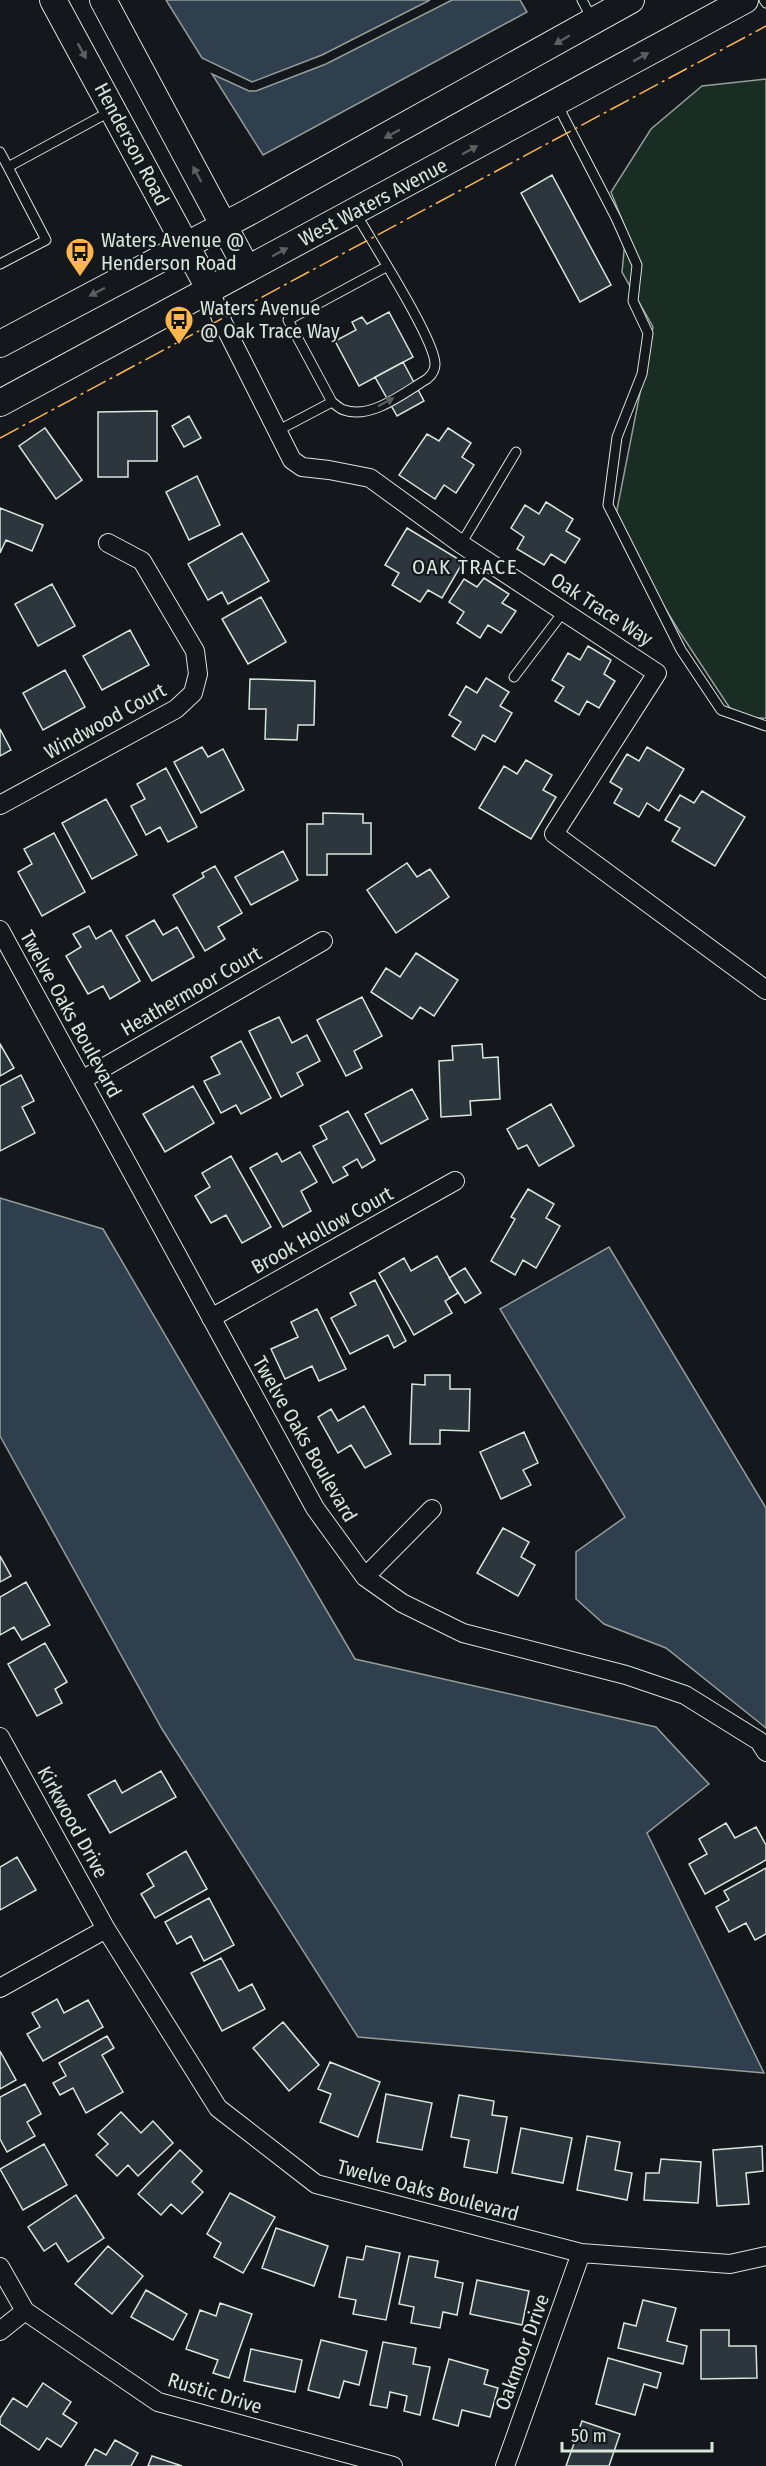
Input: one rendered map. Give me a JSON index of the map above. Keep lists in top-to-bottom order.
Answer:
{
  "streets": {
    "main road": ["Henderson Road", "West Waters Avenue"],
    "street": [
      "Oak Trace Way",
      "Windwood Court",
      "Heathermoor Court",
      "Twelve Oaks Boulevard",
      "Brook Hollow Court",
      "Kirkwood Drive",
      "Oakmoor Drive",
      "Rustic Drive"
    ]
  },
  "crossings": [
    ["Henderson Road", "West Waters Avenue"],
    ["Henderson Road", "Oak Trace Way"],
    ["West Waters Avenue", "Oak Trace Way"],
    ["Heathermoor Court", "Twelve Oaks Boulevard"],
    ["Twelve Oaks Boulevard", "Brook Hollow Court"],
    ["Twelve Oaks Boulevard", "Kirkwood Drive"],
    ["Twelve Oaks Boulevard", "Oakmoor Drive"]
  ],
  "districts": ["OAK TRACE"],
  "places": {
    "bus stop": ["Waters Avenue @ Henderson Road", "Waters Avenue @ Oak Trace Way"]
  },
  "scale_bar": "50 m"
}
